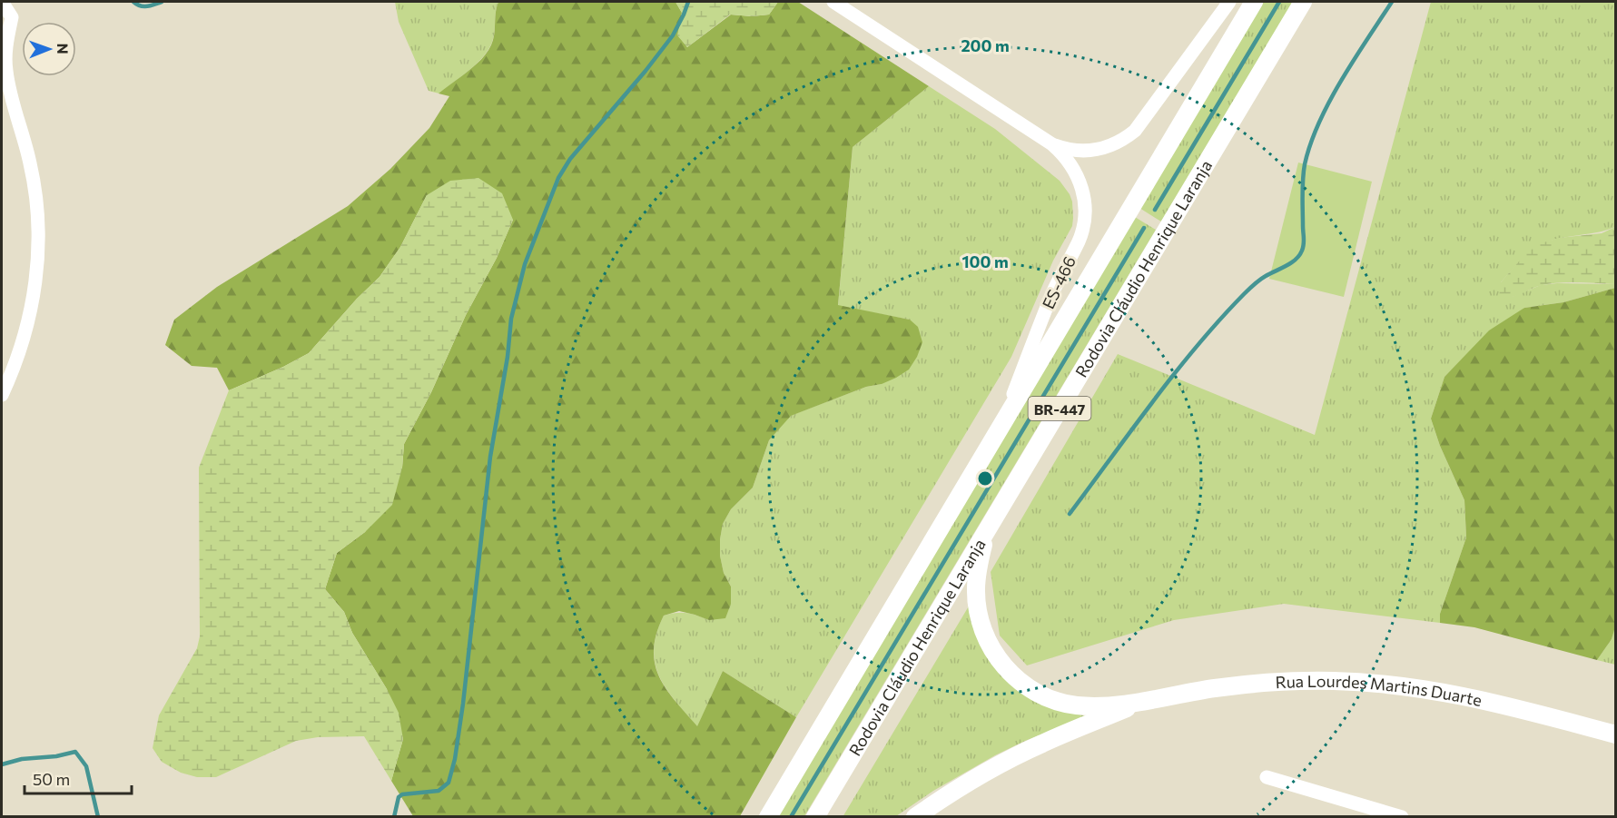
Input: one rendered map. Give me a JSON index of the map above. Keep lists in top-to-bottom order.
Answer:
{
  "streets": {
    "main road": ["Rodovia Cláudio Henrique Laranja", "BR-447", "Rua Lourdes Martins Duarte"],
    "street": ["ES-466"]
  },
  "crossings": [
    ["ES-466", "BR-447"]
  ],
  "scale_bar": "50 m",
  "north": "right",
  "rings": ["200 m", "100 m"]
}
